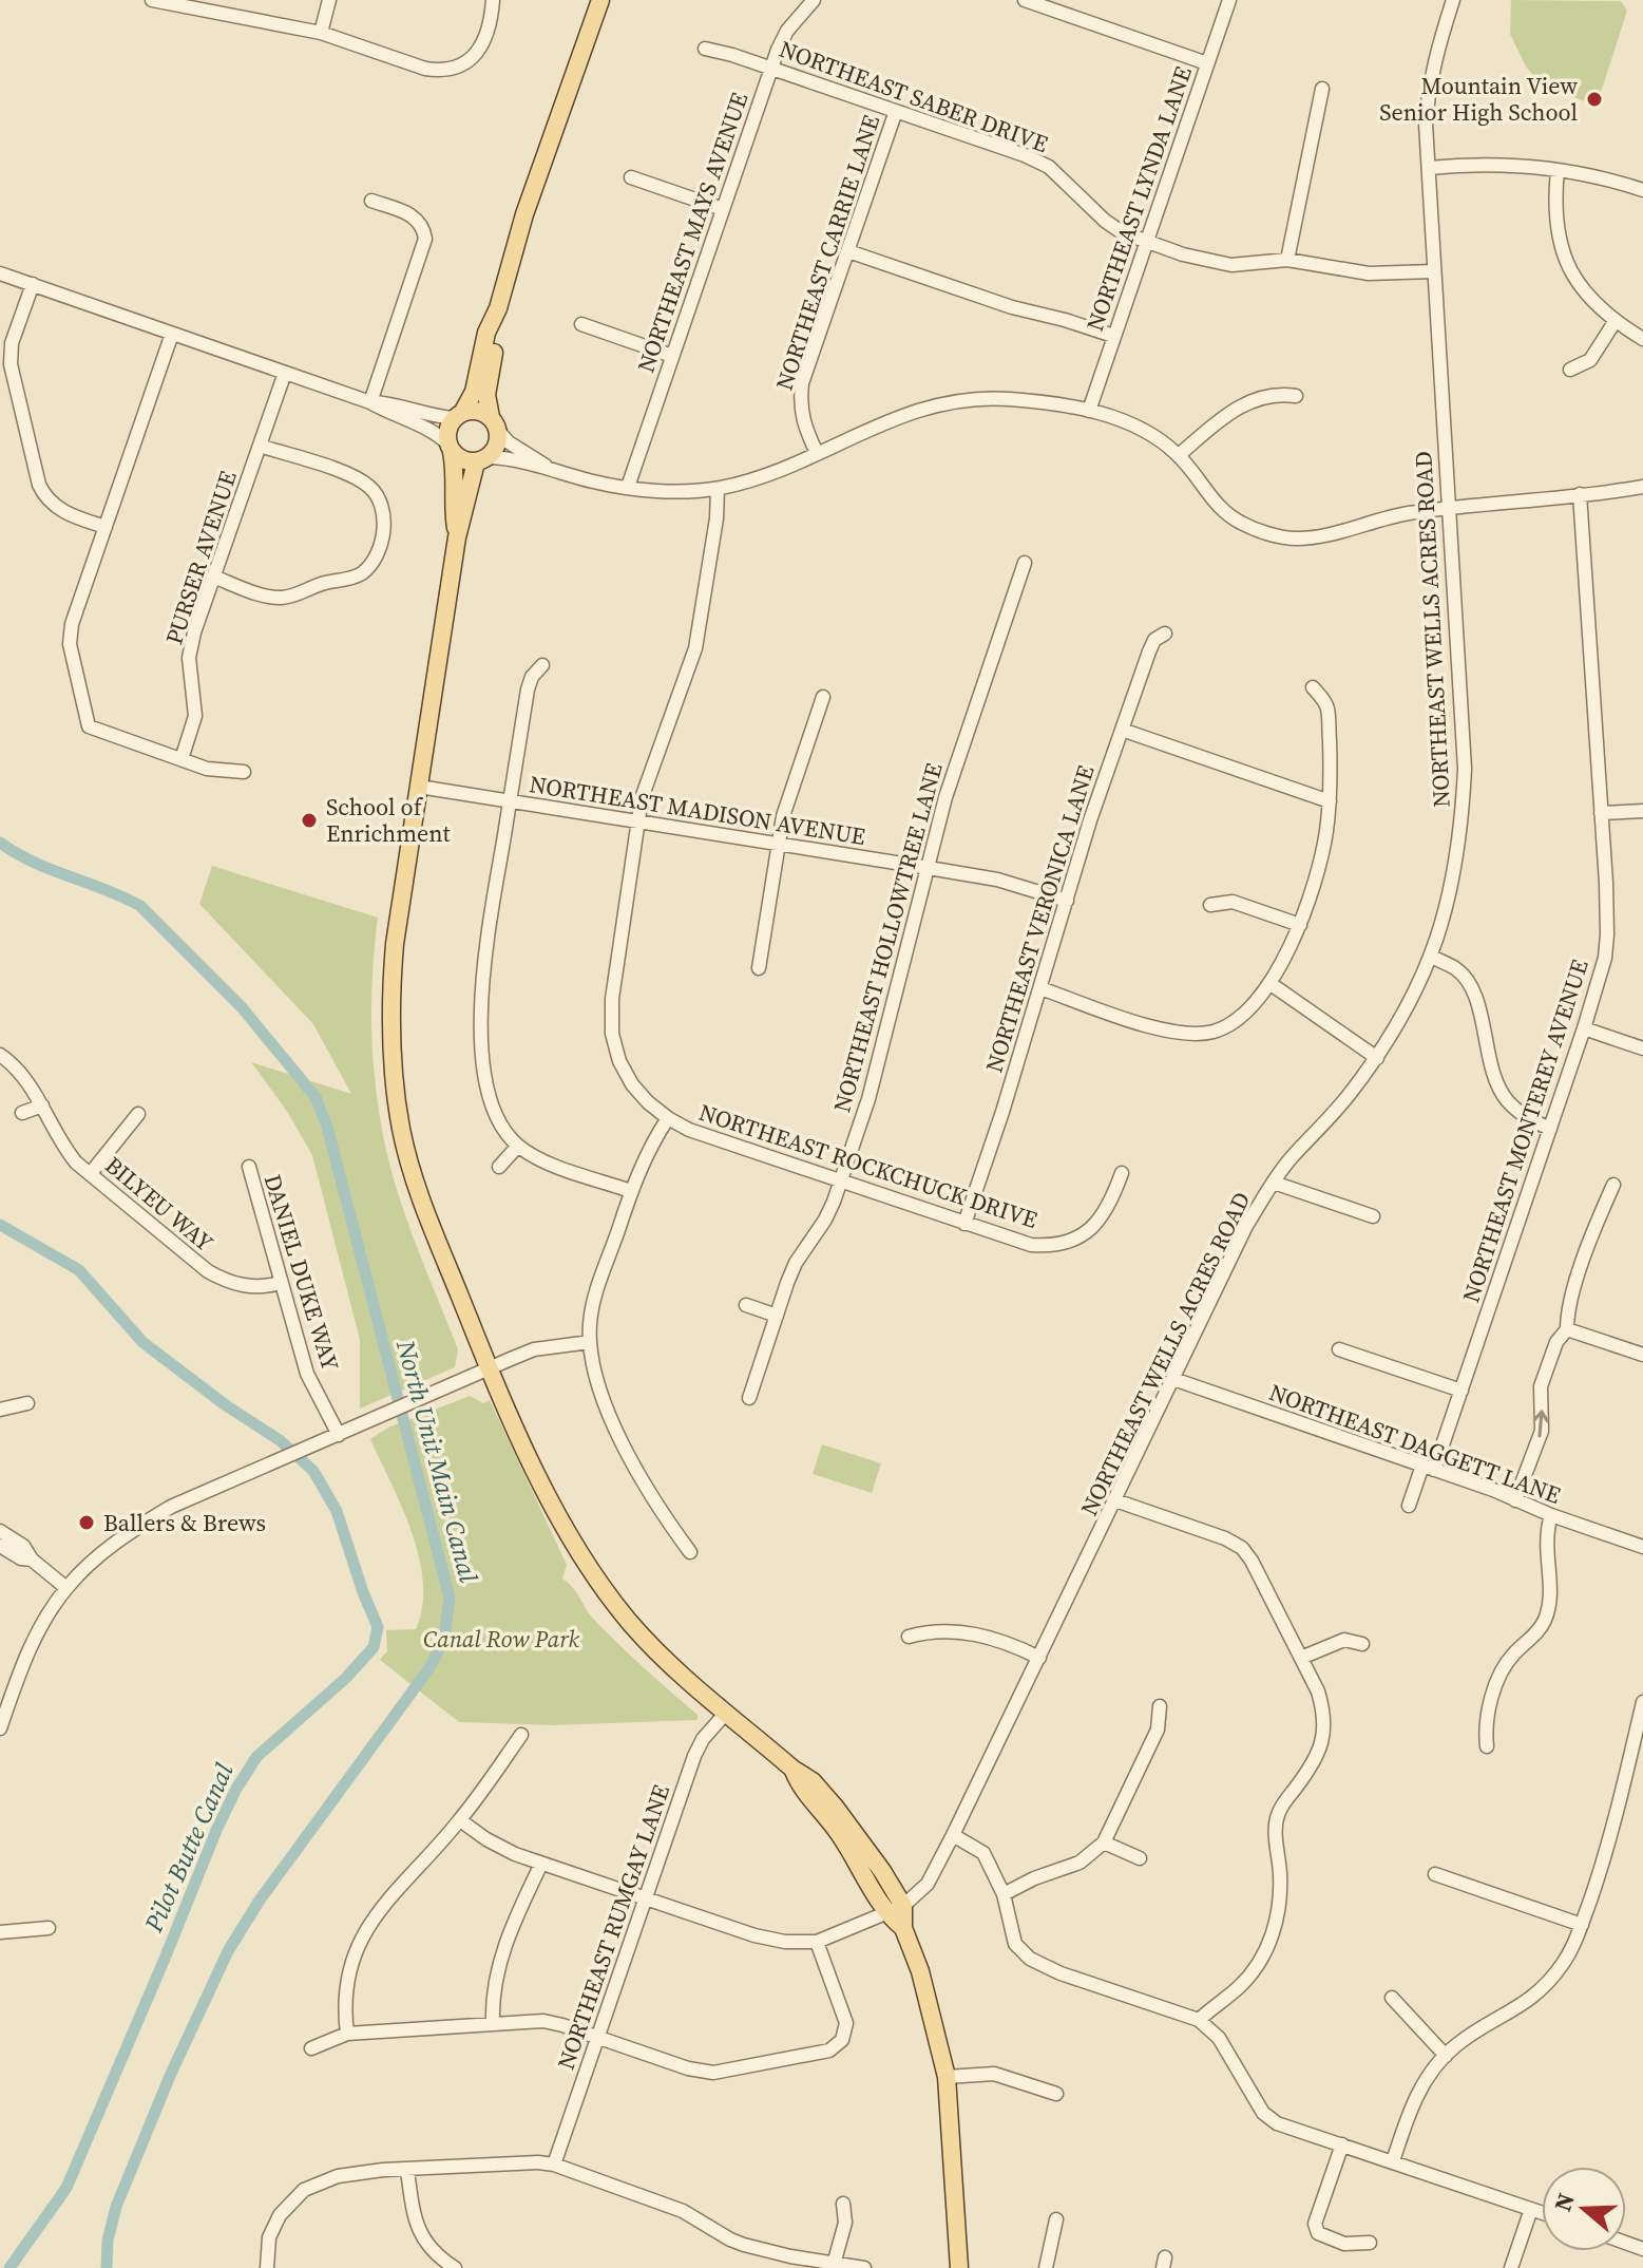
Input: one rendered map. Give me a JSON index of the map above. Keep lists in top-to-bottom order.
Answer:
{
  "streets": {
    "street": [
      "NORTHEAST SABER DRIVE",
      "NORTHEAST LYNDA LANE",
      "NORTHEAST MAYS AVENUE",
      "NORTHEAST CARRIE LANE",
      "PURSER AVENUE",
      "NORTHEAST WELLS ACRES ROAD",
      "NORTHEAST MADISON AVENUE",
      "NORTHEAST VERONICA LANE",
      "NORTHEAST HOLLOWTREE LANE",
      "NORTHEAST MONTEREY AVENUE",
      "NORTHEAST ROCKCHUCK DRIVE",
      "BILYEU WAY",
      "DANIEL DUKE WAY",
      "NORTHEAST DAGGETT LANE",
      "NORTHEAST RUMGAY LANE"
    ]
  },
  "crossings": [
    ["NORTHEAST SABER DRIVE", "NORTHEAST LYNDA LANE"],
    ["NORTHEAST SABER DRIVE", "NORTHEAST MAYS AVENUE"],
    ["NORTHEAST SABER DRIVE", "NORTHEAST CARRIE LANE"],
    ["NORTHEAST SABER DRIVE", "NORTHEAST WELLS ACRES ROAD"],
    ["NORTHEAST WELLS ACRES ROAD", "NORTHEAST DAGGETT LANE"],
    ["NORTHEAST MADISON AVENUE", "NORTHEAST VERONICA LANE"],
    ["NORTHEAST MADISON AVENUE", "NORTHEAST HOLLOWTREE LANE"],
    ["NORTHEAST MADISON AVENUE", "NORTHEAST ROCKCHUCK DRIVE"],
    ["NORTHEAST VERONICA LANE", "NORTHEAST ROCKCHUCK DRIVE"],
    ["NORTHEAST HOLLOWTREE LANE", "NORTHEAST ROCKCHUCK DRIVE"],
    ["NORTHEAST MONTEREY AVENUE", "NORTHEAST DAGGETT LANE"],
    ["BILYEU WAY", "DANIEL DUKE WAY"]
  ],
  "water": ["North Unit Main Canal", "Pilot Butte Canal"],
  "parks": ["Canal Row Park"],
  "places": ["Mountain View Senior High School", "School of Enrichment", "Ballers & Brews"],
  "north": "left"
}
